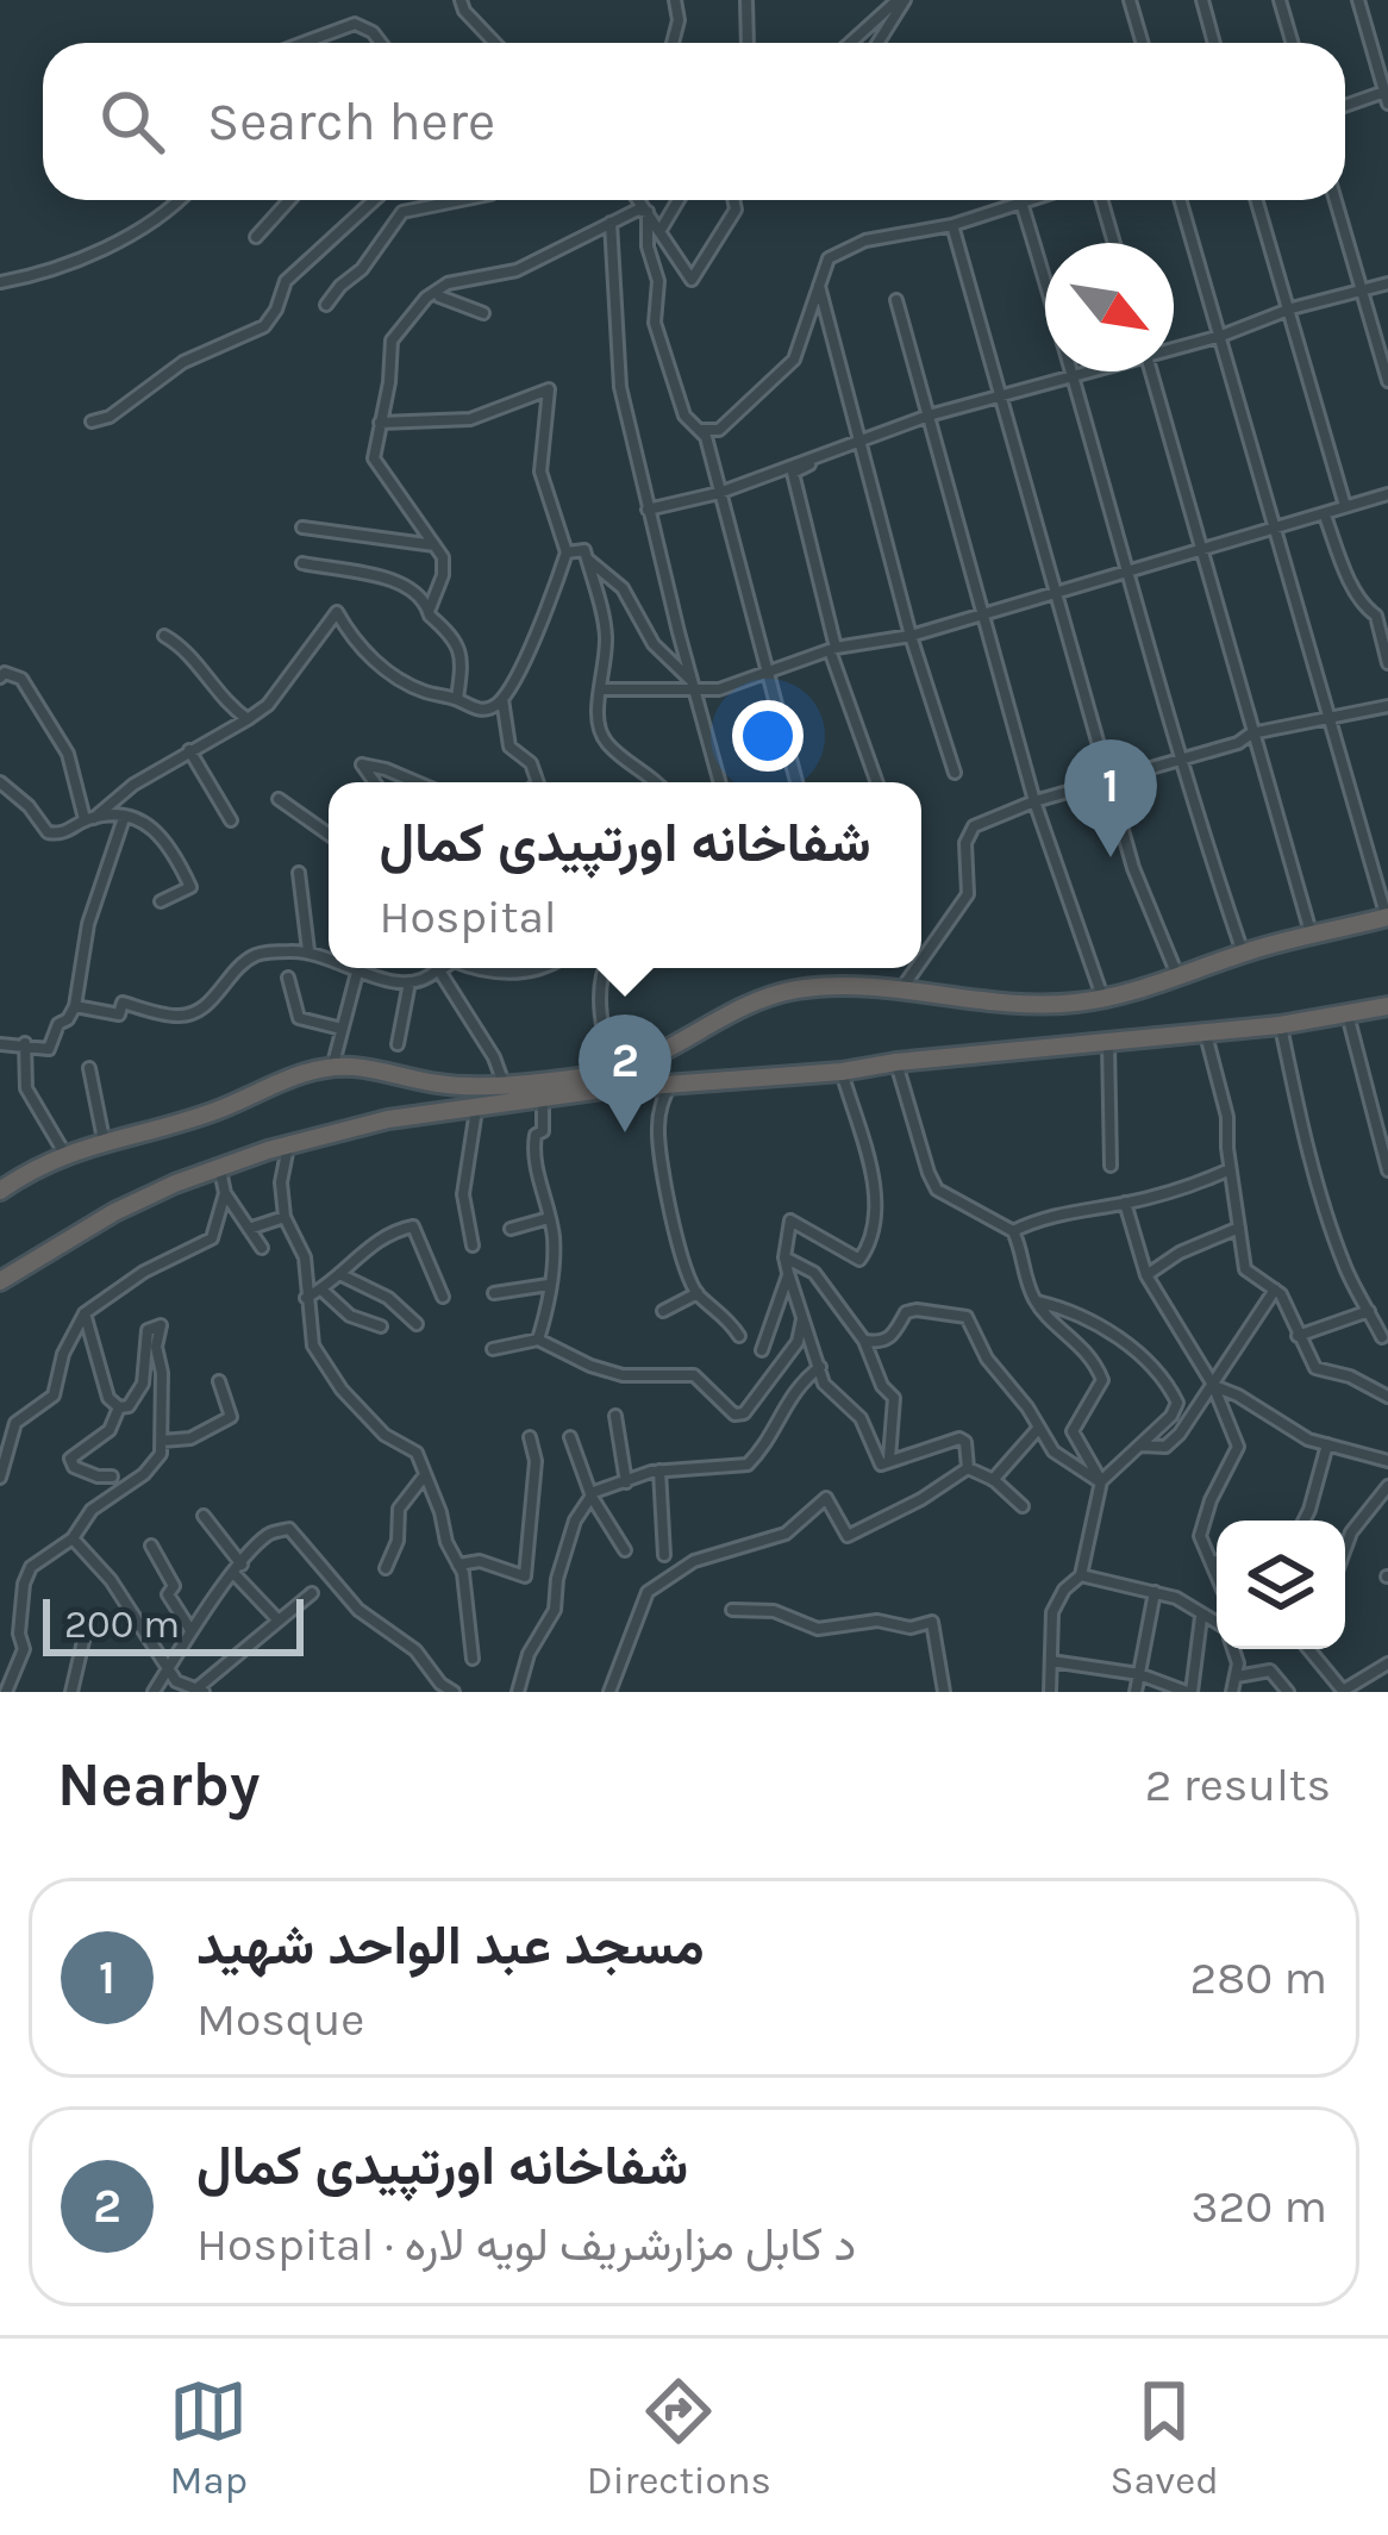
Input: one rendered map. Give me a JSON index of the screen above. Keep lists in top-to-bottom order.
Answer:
{
  "scale_bar": "200 m",
  "north": "bottom right",
  "page": {
    "search": "Search here",
    "pins": ["1", "2"],
    "popup": ["شفاخانه اورتپیدی کمال", "Hospital"],
    "scale": "200 m",
    "heading": ["Nearby", "2 results"],
    "list": [
      {
        "mark": "1",
        "name": "مسجد عبد الواحد شهید",
        "note": "Mosque",
        "value": "280 m"
      },
      {
        "mark": "2",
        "name": "شفاخانه اورتپیدی کمال",
        "note": "Hospital · د کابل مزارشریف لویه لاره",
        "value": "320 m"
      }
    ],
    "nav": ["Map", "Directions", "Saved"]
  }
}
